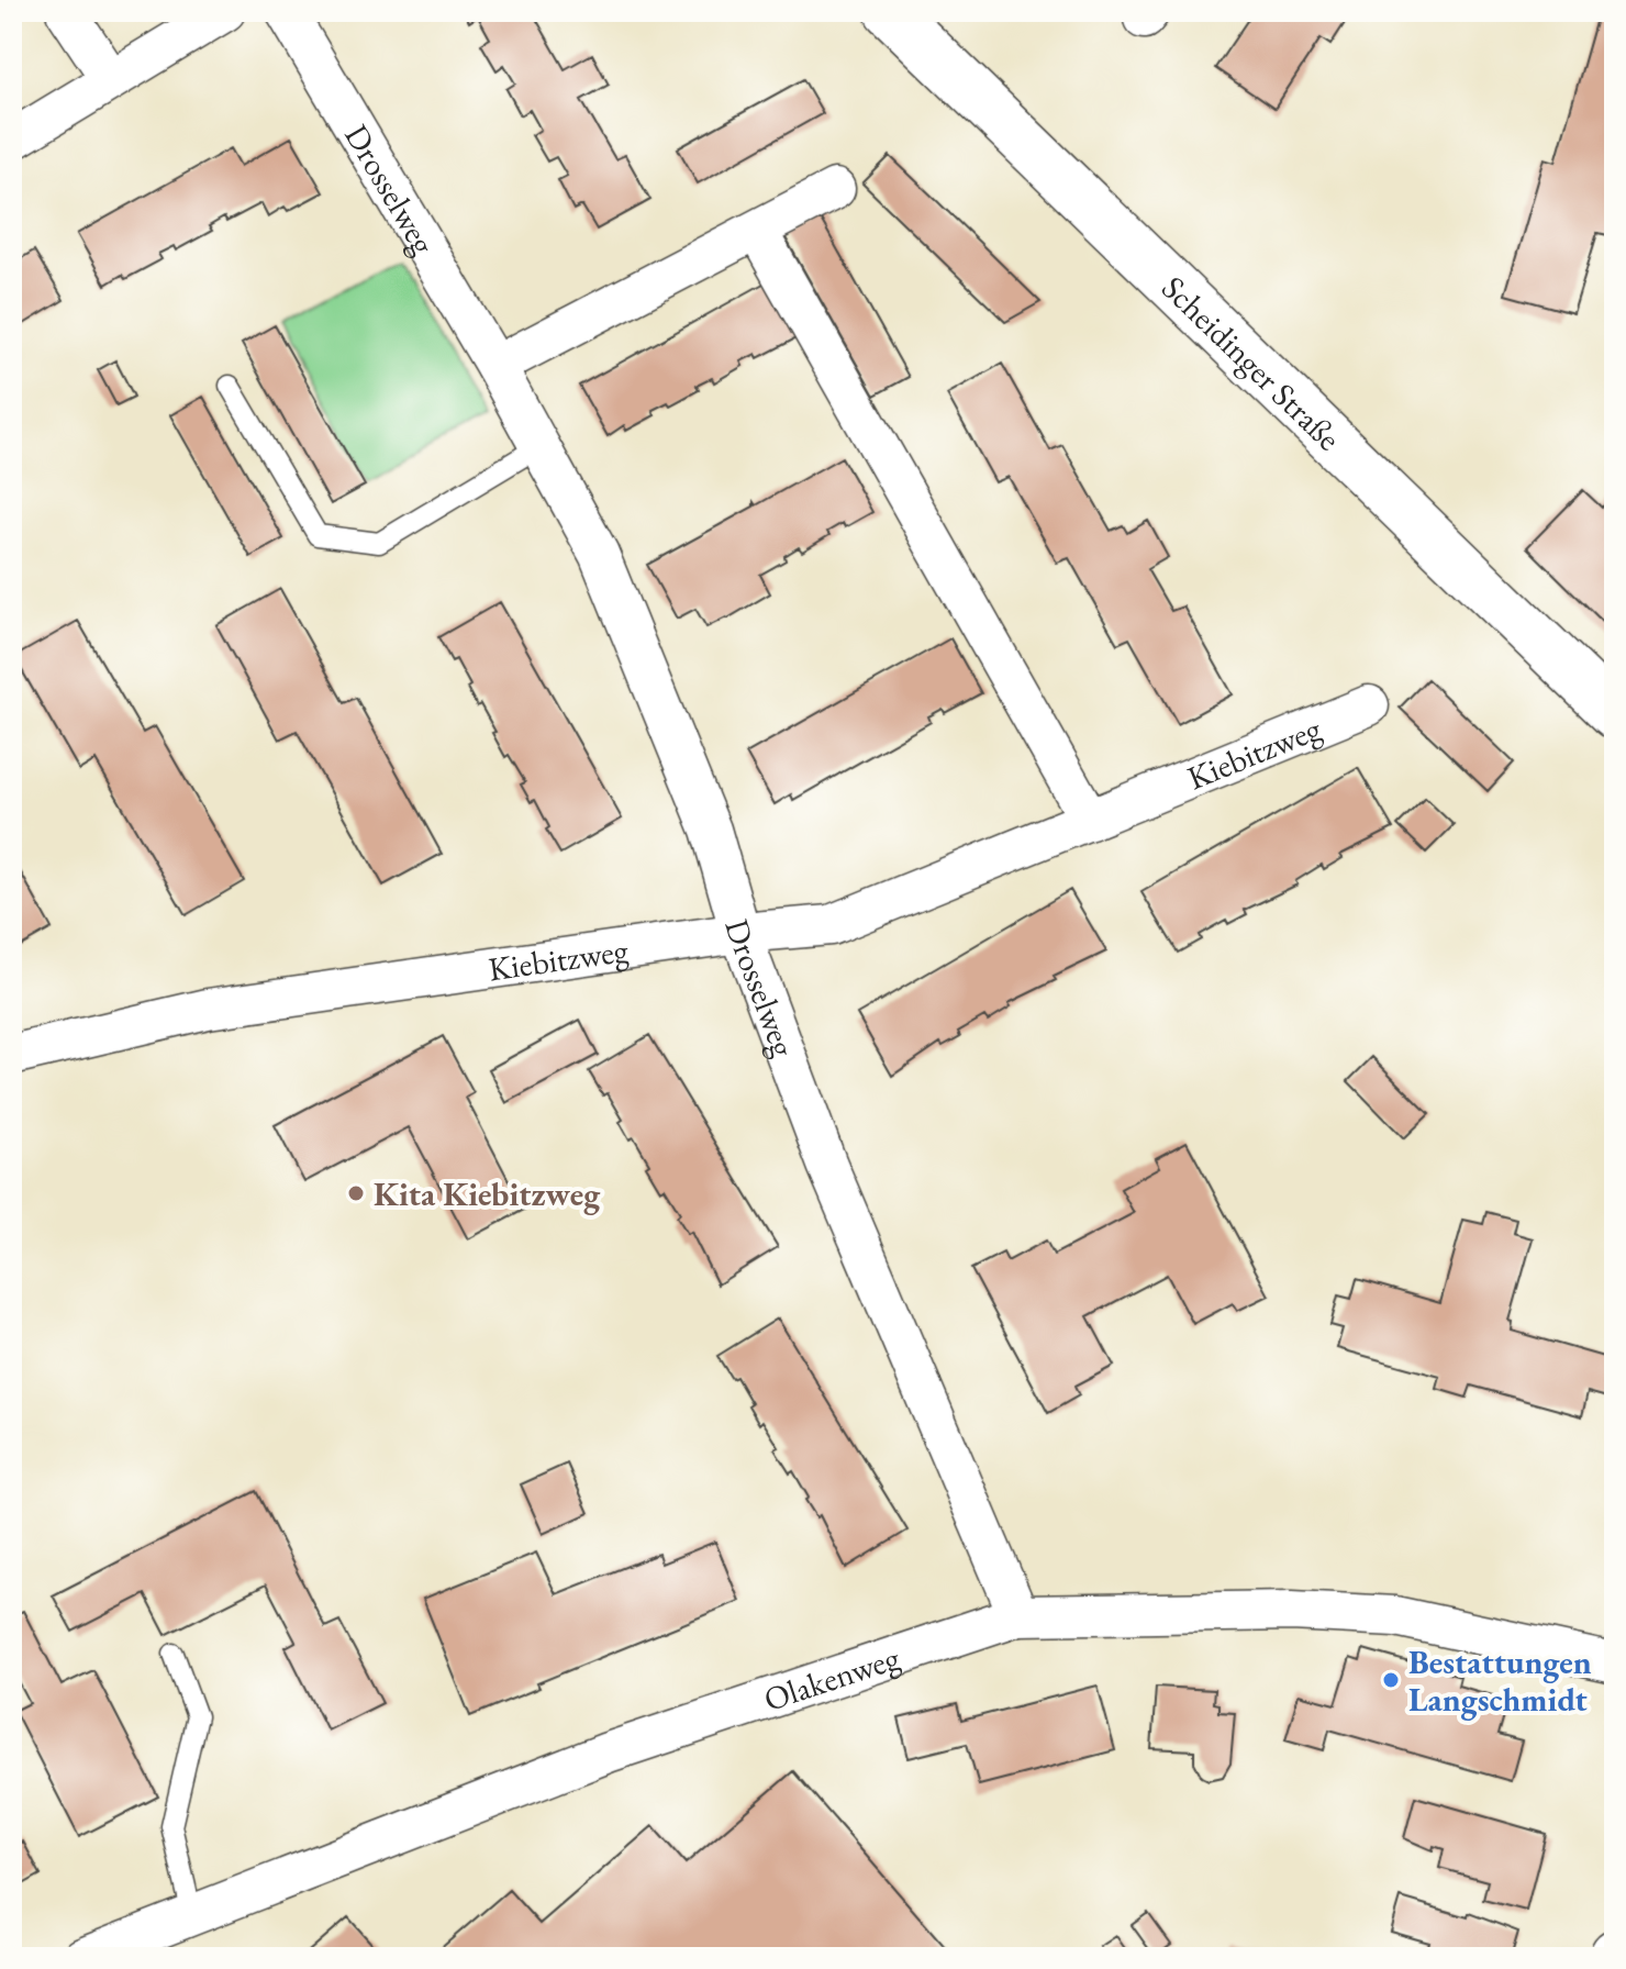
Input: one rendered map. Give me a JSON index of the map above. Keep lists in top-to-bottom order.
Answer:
{
  "streets": {
    "main road": ["Scheidinger Straße"],
    "street": ["Drosselweg", "Kiebitzweg", "Olakenweg"]
  },
  "crossings": [
    ["Drosselweg", "Kiebitzweg"],
    ["Drosselweg", "Olakenweg"]
  ],
  "places": ["Kita Kiebitzweg", "Bestattungen Langschmidt"]
}
